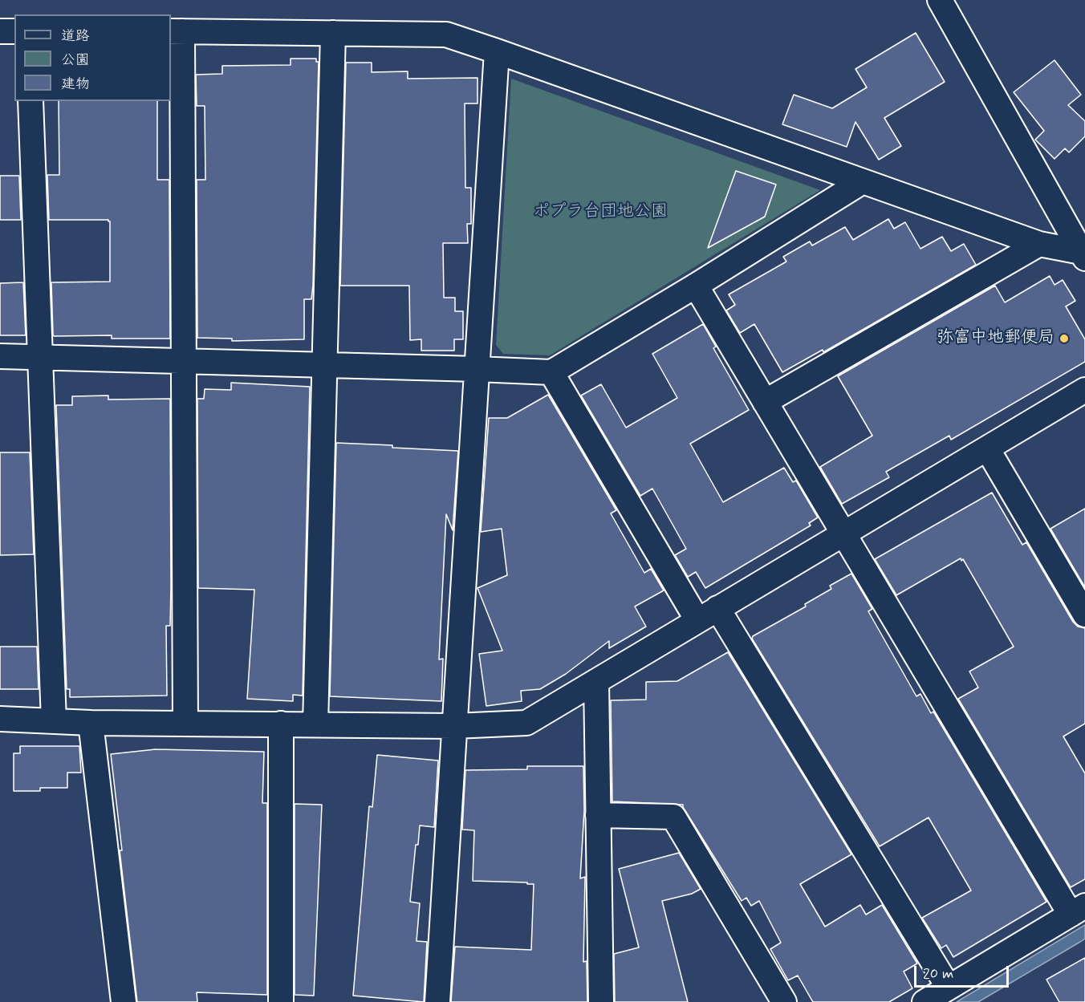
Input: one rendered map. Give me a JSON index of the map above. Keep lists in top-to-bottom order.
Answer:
{
  "parks": ["ポプラ台団地公園"],
  "places": ["弥富中地郵便局"],
  "legend": ["道路", "公園", "建物"],
  "scale_bar": "20 m"
}
